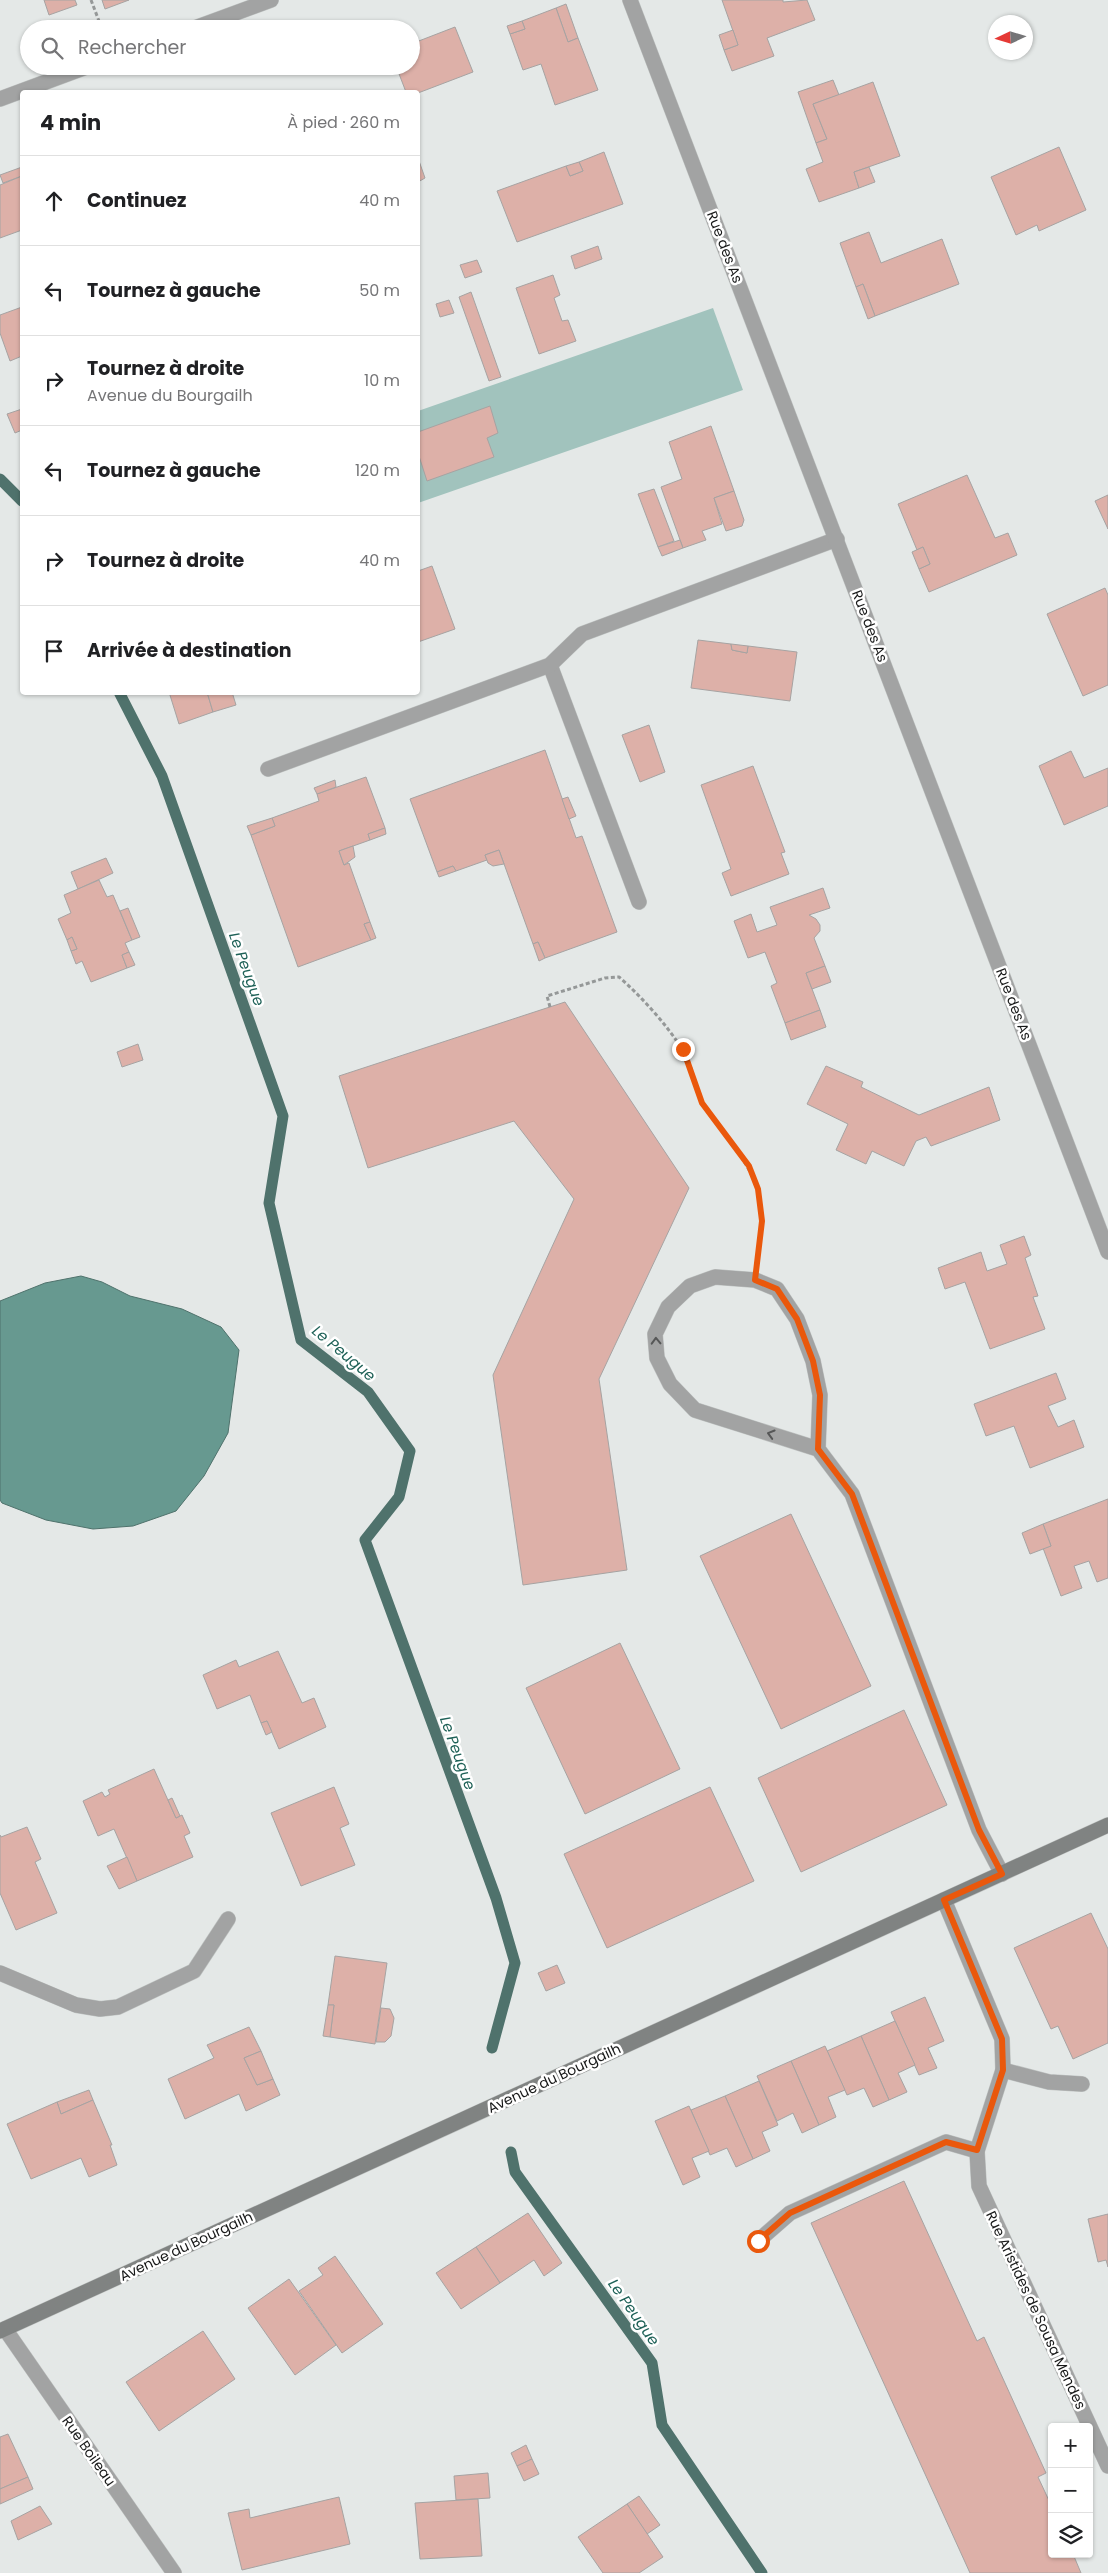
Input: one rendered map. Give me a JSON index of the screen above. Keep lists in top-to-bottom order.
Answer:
{
  "streets": {
    "main road": ["Avenue du Bourgailh"],
    "street": ["Rue des As", "Rue Aristides de Sousa Mendes", "Rue Boileau"]
  },
  "crossings": [
    ["Avenue du Bourgailh", "Rue Aristides de Sousa Mendes"],
    ["Avenue du Bourgailh", "Rue Boileau"]
  ],
  "water": ["Le Peugue"],
  "north": "left",
  "page": {
    "search": "Rechercher",
    "heading": ["4 min", "À pied · 260 m"],
    "list": [
      ["Continuez", "40 m"],
      ["Tournez à gauche", "50 m"],
      ["Tournez à droite", "Avenue du Bourgailh", "10 m"],
      ["Tournez à gauche", "120 m"],
      ["Tournez à droite", "40 m"],
      "Arrivée à destination"
    ],
    "map_buttons": ["+", "−"]
  }
}
